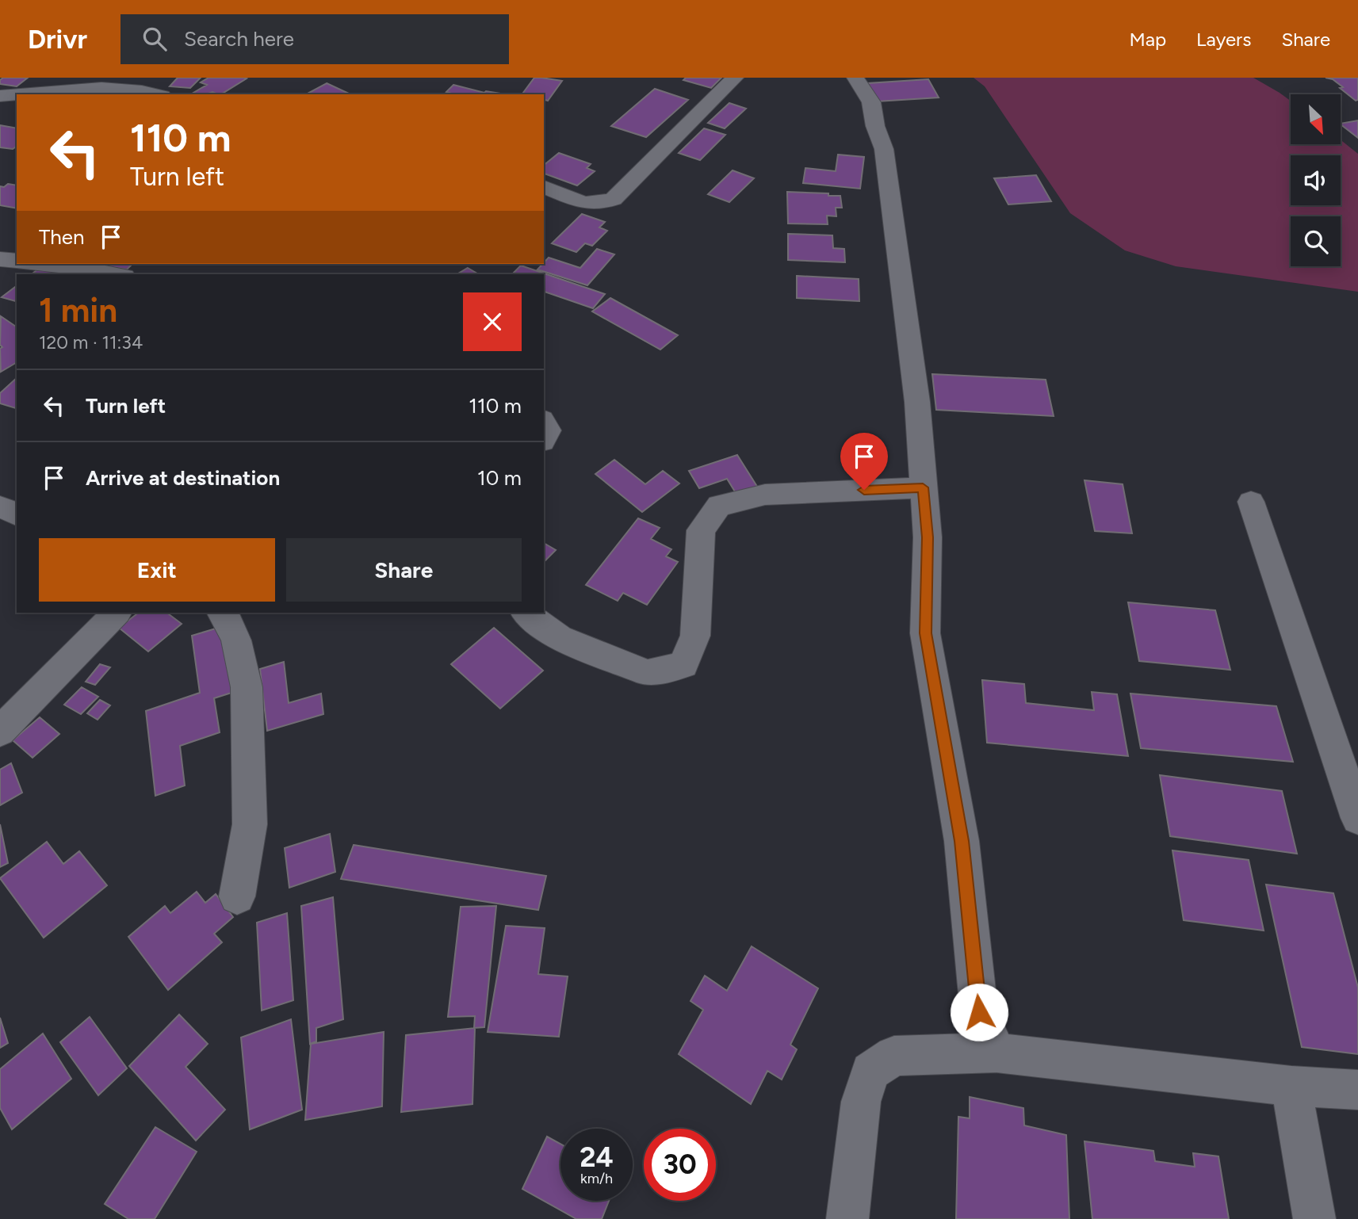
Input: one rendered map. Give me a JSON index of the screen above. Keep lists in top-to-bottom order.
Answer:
{
  "north": "bottom right",
  "page": {
    "header": "Drivr",
    "search": "Search here",
    "nav": ["Map", "Layers", "Share"],
    "turn": ["110 m", "Turn left"],
    "then": "Then",
    "heading": ["1 min", "120 m · 11:34"],
    "list": [
      {
        "name": "Turn left",
        "value": "110 m"
      },
      {
        "name": "Arrive at destination",
        "value": "10 m"
      }
    ],
    "buttons": ["Exit", "Share"],
    "speed": "24 km/h",
    "limit": "30"
  }
}
